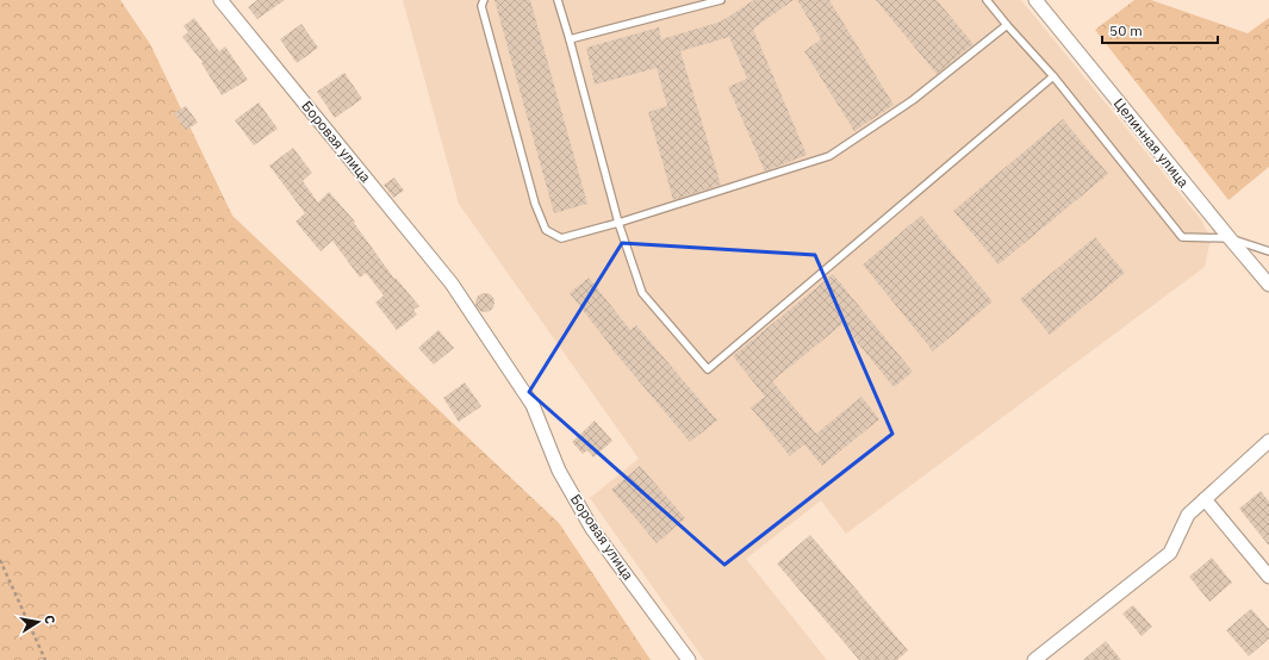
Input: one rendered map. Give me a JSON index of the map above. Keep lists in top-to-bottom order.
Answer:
{
  "streets": {
    "street": ["Боровая улица", "Целинная улица"]
  },
  "scale_bar": "50 m",
  "north": "right"
}
